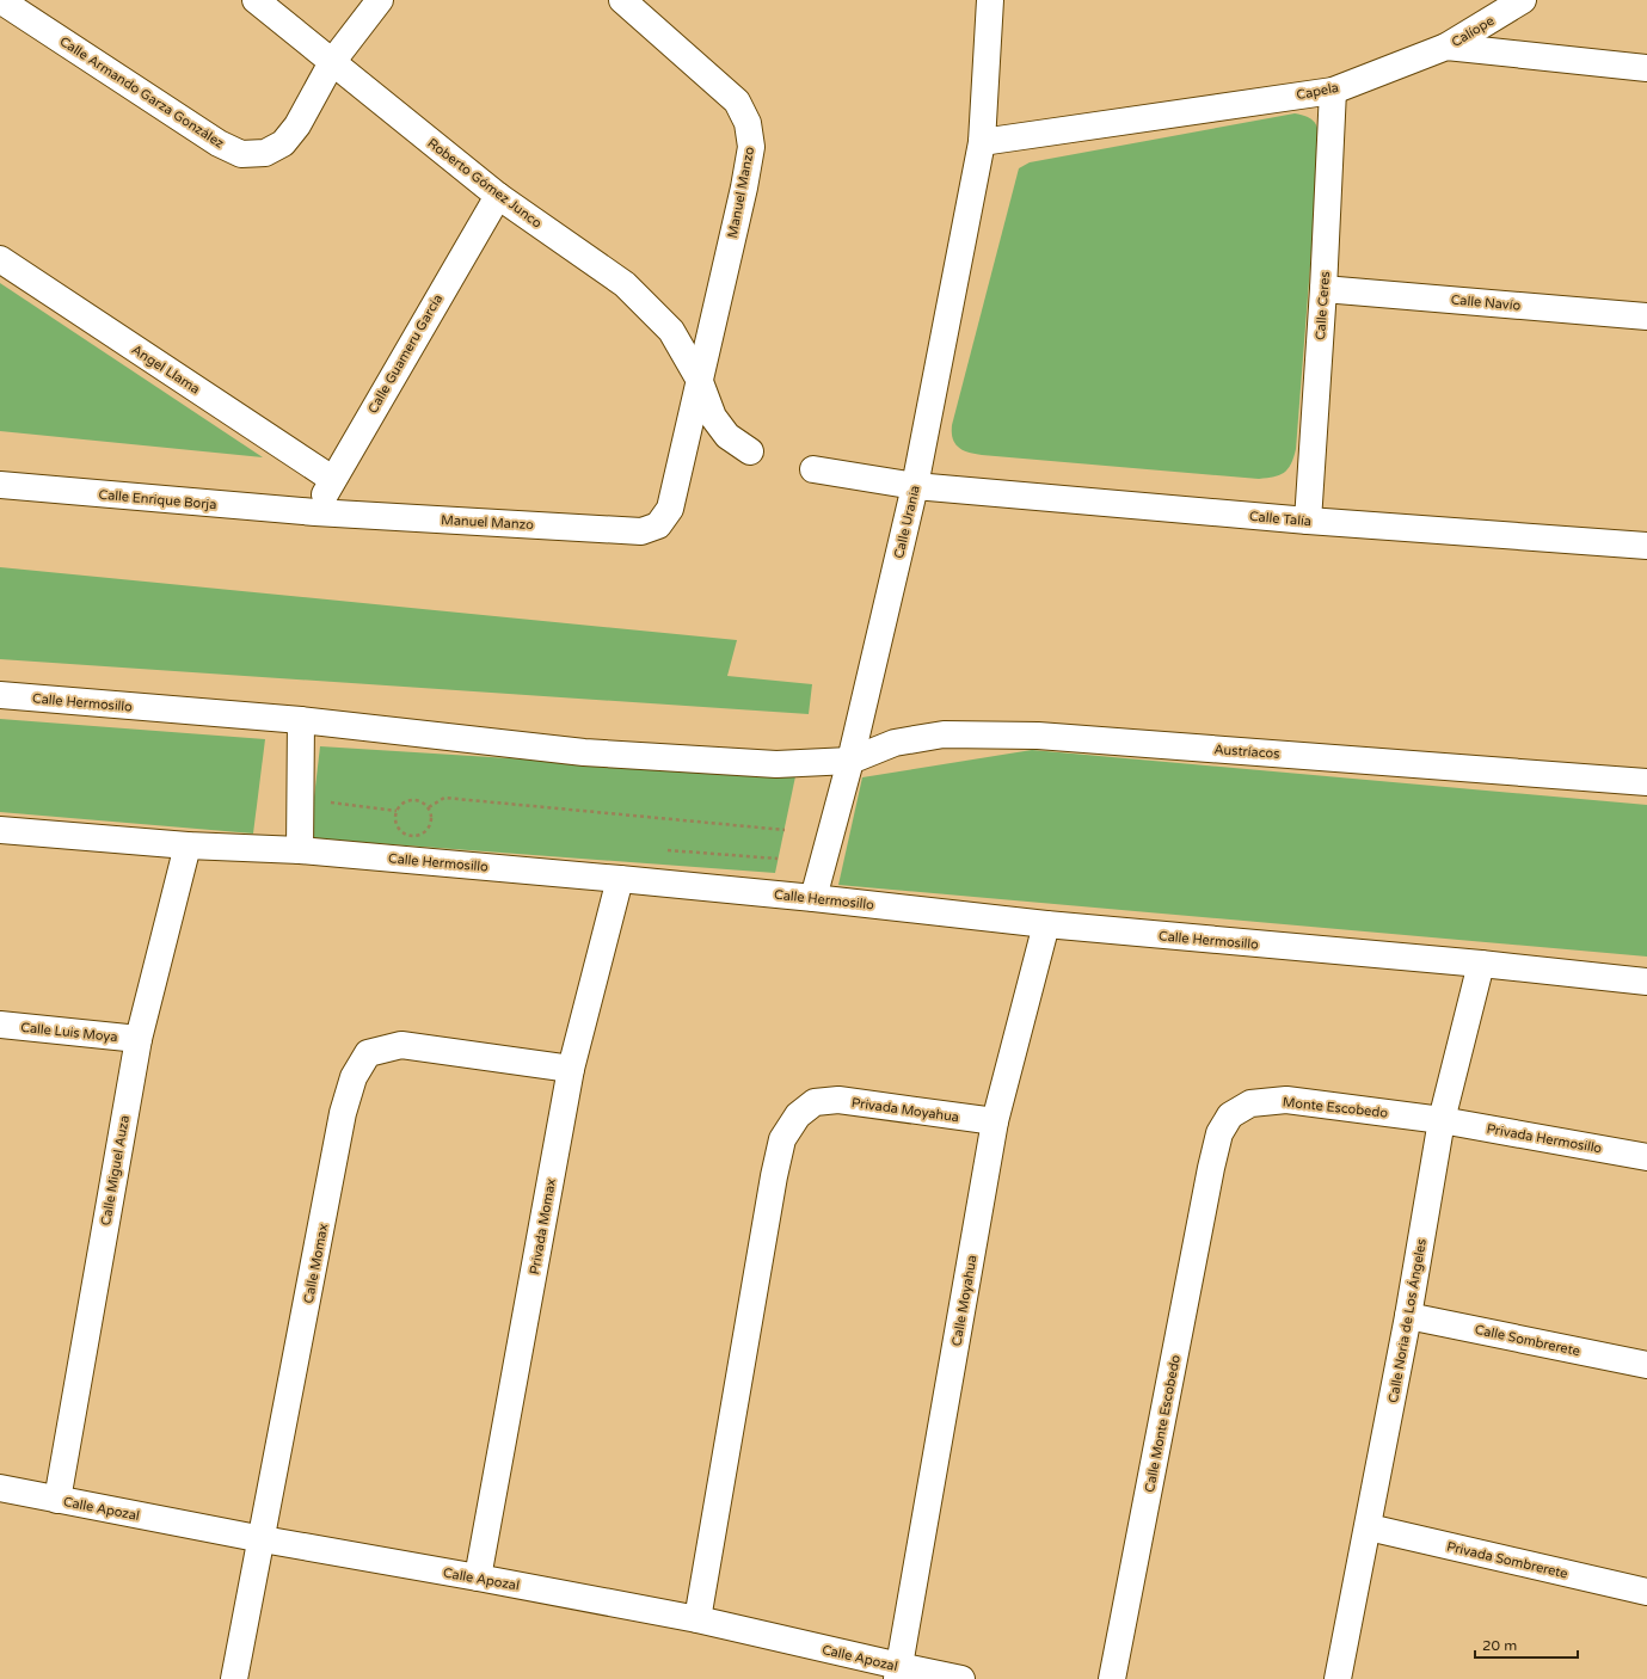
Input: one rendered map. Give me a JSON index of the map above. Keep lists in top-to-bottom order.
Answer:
{
  "streets": {
    "street": [
      "Calíope",
      "Capela",
      "Calle Armando Garza González",
      "Roberto Gómez Junco",
      "Manuel Manzo",
      "Calle Navío",
      "Calle Ceres",
      "Calle Guameru García",
      "Angel Llama",
      "Calle Enrique Borja",
      "Calle Talía",
      "Calle Urania",
      "Calle Hermosillo",
      "Austríacos",
      "Calle Luis Moya",
      "Monte Escobedo",
      "Privada Moyahua",
      "Privada Hermosillo",
      "Calle Miguel Auza",
      "Privada Momax",
      "Calle Momax",
      "Calle Moyahua",
      "Calle Noria de Los Ángeles",
      "Calle Sombrerete",
      "Calle Monte Escobedo",
      "Calle Apozal",
      "Privada Sombrerete"
    ]
  },
  "crossings": [
    ["Calíope", "Capela"],
    ["Capela", "Calle Ceres"],
    ["Capela", "Calle Urania"],
    ["Calle Armando Garza González", "Roberto Gómez Junco"],
    ["Roberto Gómez Junco", "Manuel Manzo"],
    ["Roberto Gómez Junco", "Calle Guameru García"],
    ["Manuel Manzo", "Calle Guameru García"],
    ["Manuel Manzo", "Calle Enrique Borja"],
    ["Calle Navío", "Calle Ceres"],
    ["Calle Ceres", "Calle Talía"],
    ["Calle Guameru García", "Angel Llama"],
    ["Calle Guameru García", "Calle Enrique Borja"],
    ["Calle Talía", "Calle Urania"],
    ["Calle Urania", "Calle Hermosillo"],
    ["Calle Urania", "Austríacos"],
    ["Calle Hermosillo", "Austríacos"],
    ["Calle Hermosillo", "Calle Miguel Auza"],
    ["Calle Hermosillo", "Privada Momax"],
    ["Calle Hermosillo", "Calle Moyahua"],
    ["Calle Hermosillo", "Calle Noria de Los Ángeles"],
    ["Calle Luis Moya", "Calle Miguel Auza"],
    ["Monte Escobedo", "Privada Hermosillo"],
    ["Monte Escobedo", "Calle Noria de Los Ángeles"],
    ["Monte Escobedo", "Calle Monte Escobedo"],
    ["Privada Moyahua", "Calle Moyahua"],
    ["Privada Moyahua", "Calle Apozal"],
    ["Privada Hermosillo", "Calle Noria de Los Ángeles"],
    ["Calle Miguel Auza", "Calle Apozal"],
    ["Privada Momax", "Calle Momax"],
    ["Privada Momax", "Calle Apozal"],
    ["Calle Momax", "Calle Apozal"],
    ["Calle Moyahua", "Calle Apozal"],
    ["Calle Noria de Los Ángeles", "Calle Sombrerete"],
    ["Calle Noria de Los Ángeles", "Privada Sombrerete"]
  ],
  "scale_bar": "20 m"
}
